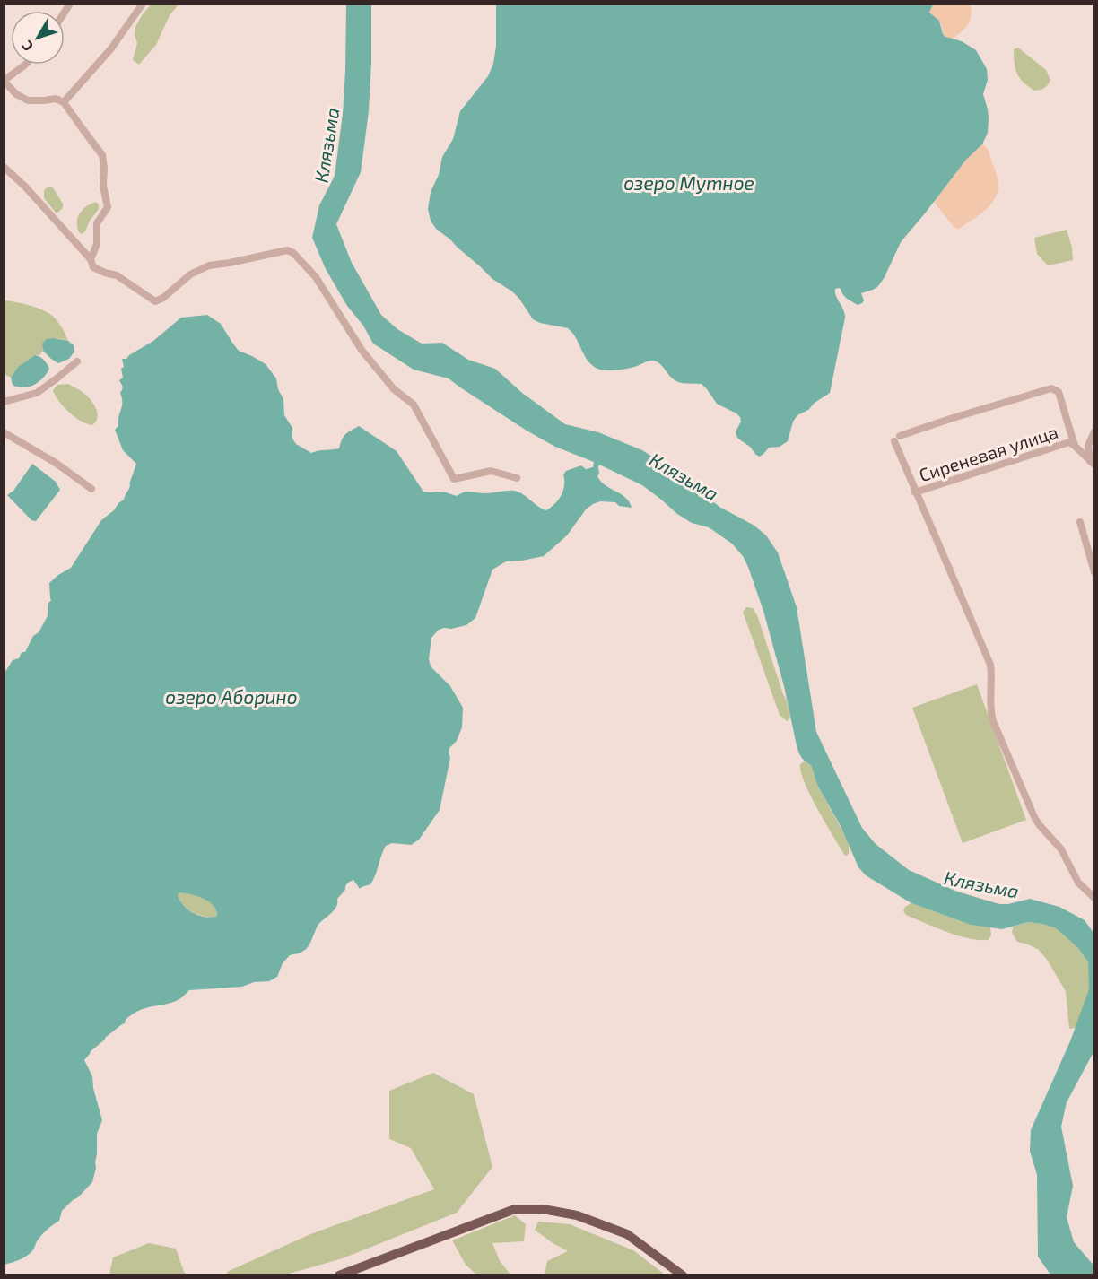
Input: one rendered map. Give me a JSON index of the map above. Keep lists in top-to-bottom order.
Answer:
{
  "streets": {
    "street": ["Сиреневая улица"]
  },
  "water": ["Клязьма", "озеро Мутное", "озеро Аборино"],
  "north": "bottom left"
}
